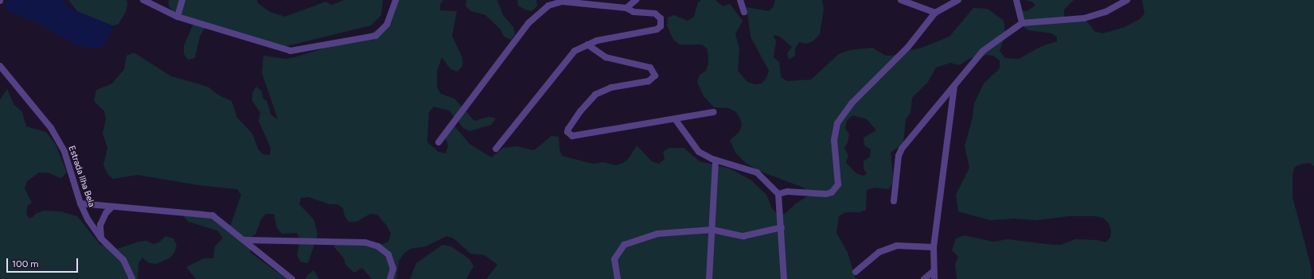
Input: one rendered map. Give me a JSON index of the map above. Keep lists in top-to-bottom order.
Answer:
{
  "streets": {
    "street": ["Estrada Ilha Bela"]
  },
  "scale_bar": "100 m"
}
